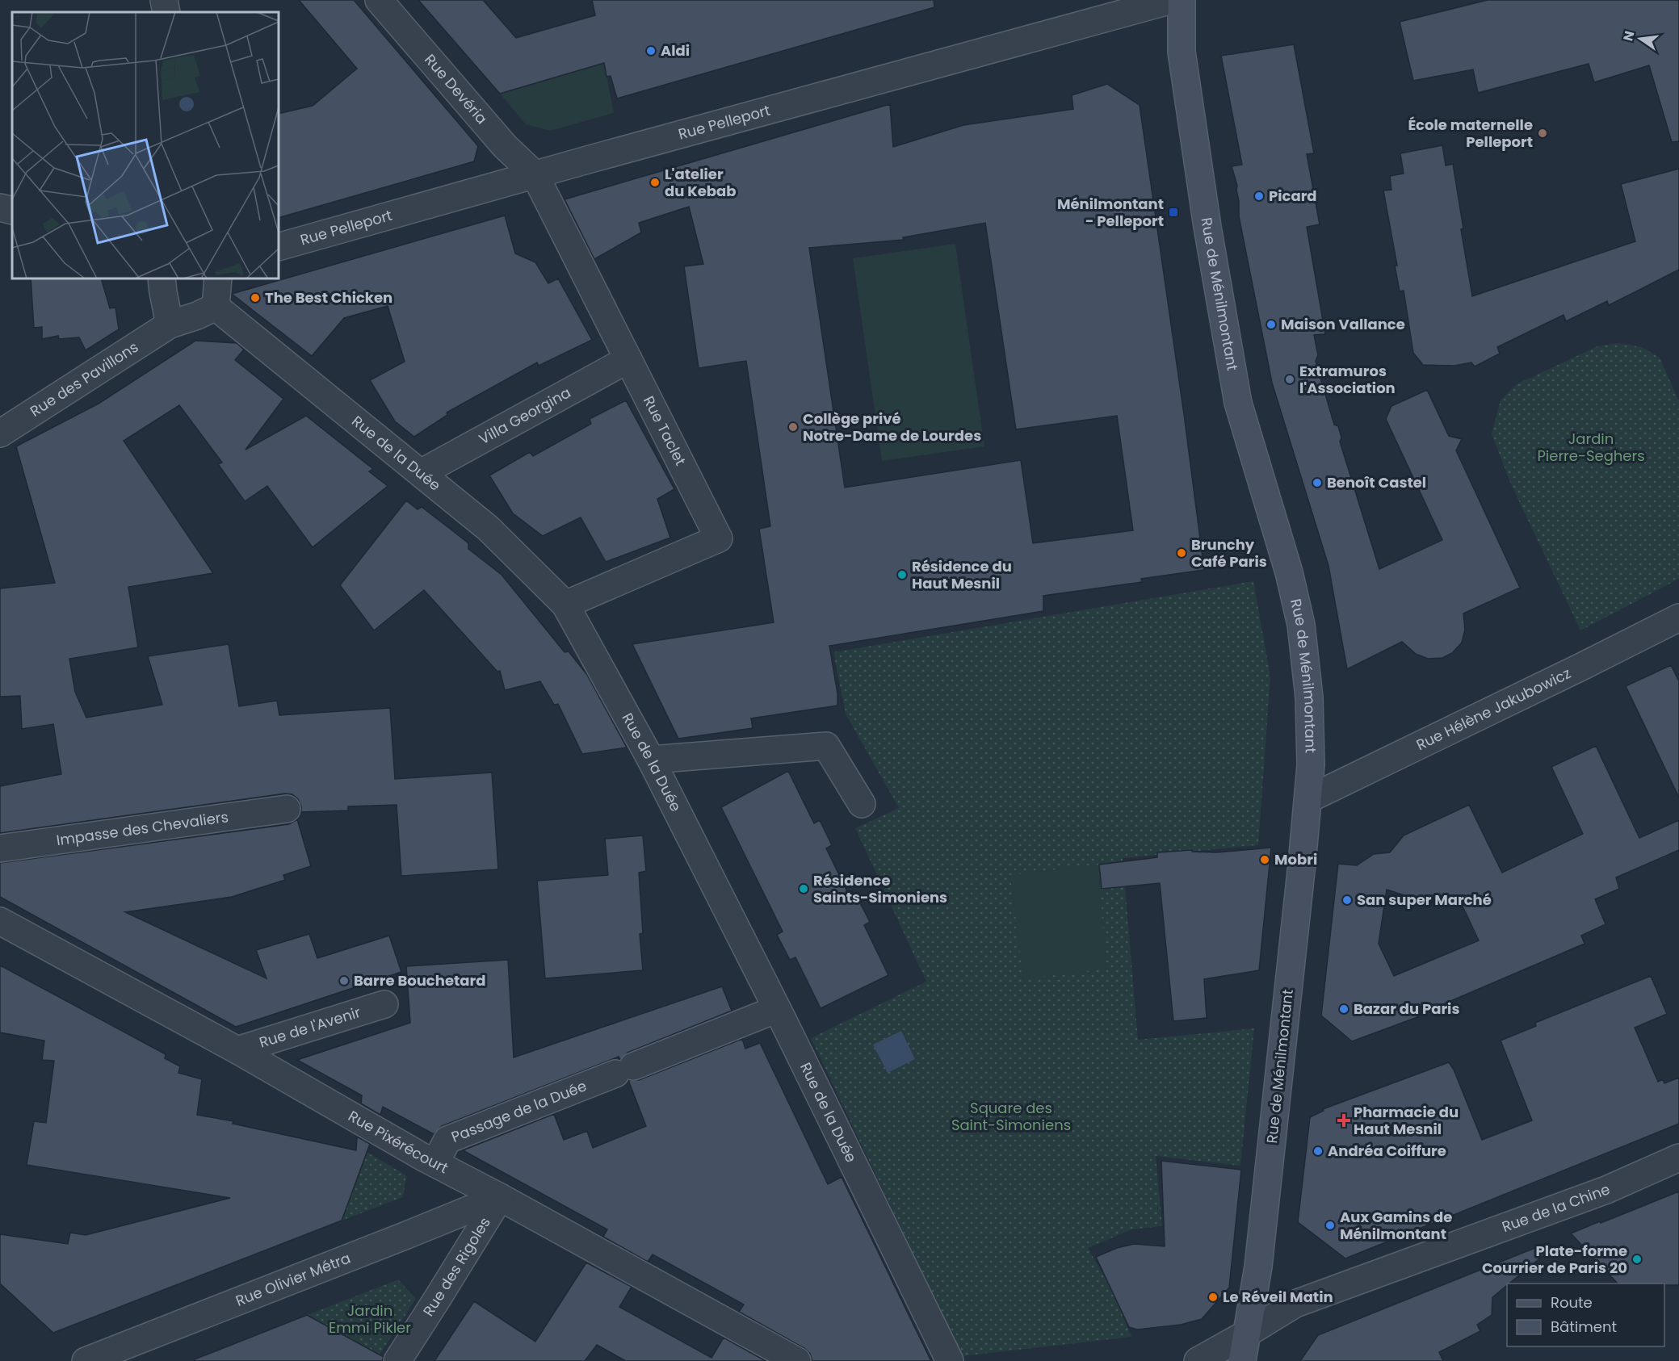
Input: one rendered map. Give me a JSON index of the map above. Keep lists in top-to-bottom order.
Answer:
{
  "streets": {
    "street": [
      "Rue Devéria",
      "Rue Pelleport",
      "Rue de Ménilmontant",
      "Rue des Pavillons",
      "Villa Georgina",
      "Rue Taclet",
      "Rue de la Duée",
      "Rue Hélène Jakubowicz",
      "Impasse des Chevaliers",
      "Rue de l'Avenir",
      "Passage de la Duée",
      "Rue Pixérécourt",
      "Rue de la Chine",
      "Rue des Rigoles",
      "Rue Olivier Métra"
    ]
  },
  "crossings": [
    ["Rue Devéria", "Rue Pelleport"],
    ["Rue Devéria", "Rue Taclet"],
    ["Rue Pelleport", "Rue Taclet"],
    ["Rue de Ménilmontant", "Rue Hélène Jakubowicz"],
    ["Rue de Ménilmontant", "Rue de la Chine"],
    ["Rue des Pavillons", "Rue de la Duée"],
    ["Villa Georgina", "Rue Taclet"],
    ["Villa Georgina", "Rue de la Duée"],
    ["Rue Taclet", "Rue de la Duée"],
    ["Rue de la Duée", "Passage de la Duée"],
    ["Rue de l'Avenir", "Rue Pixérécourt"],
    ["Passage de la Duée", "Rue Pixérécourt"],
    ["Rue Pixérécourt", "Rue des Rigoles"],
    ["Rue Pixérécourt", "Rue Olivier Métra"],
    ["Rue des Rigoles", "Rue Olivier Métra"]
  ],
  "parks": ["Jardin Pierre-Seghers", "Square des Saint-Simoniens", "Jardin Emmi Pikler"],
  "places": {
    "other": [
      "Aldi",
      "École maternelle Pelleport",
      "L'atelier du Kebab",
      "Picard",
      "The Best Chicken",
      "Maison Vallance",
      "Extramuros l'Association",
      "Collège privé Notre-Dame de Lourdes",
      "Benoît Castel",
      "Brunchy Café Paris",
      "Résidence du Haut Mesnil",
      "Mobri",
      "Résidence Saints-Simoniens",
      "San super Marché",
      "Barre Bouchetard",
      "Bazar du Paris",
      "Andréa Coiffure",
      "Aux Gamins de Ménilmontant",
      "Plate-forme Courrier de Paris 20",
      "Le Réveil Matin"
    ],
    "transit": ["Ménilmontant - Pelleport"],
    "health": ["Pharmacie du Haut Mesnil"]
  },
  "legend": ["Route", "Bâtiment"],
  "north": "left"
}
